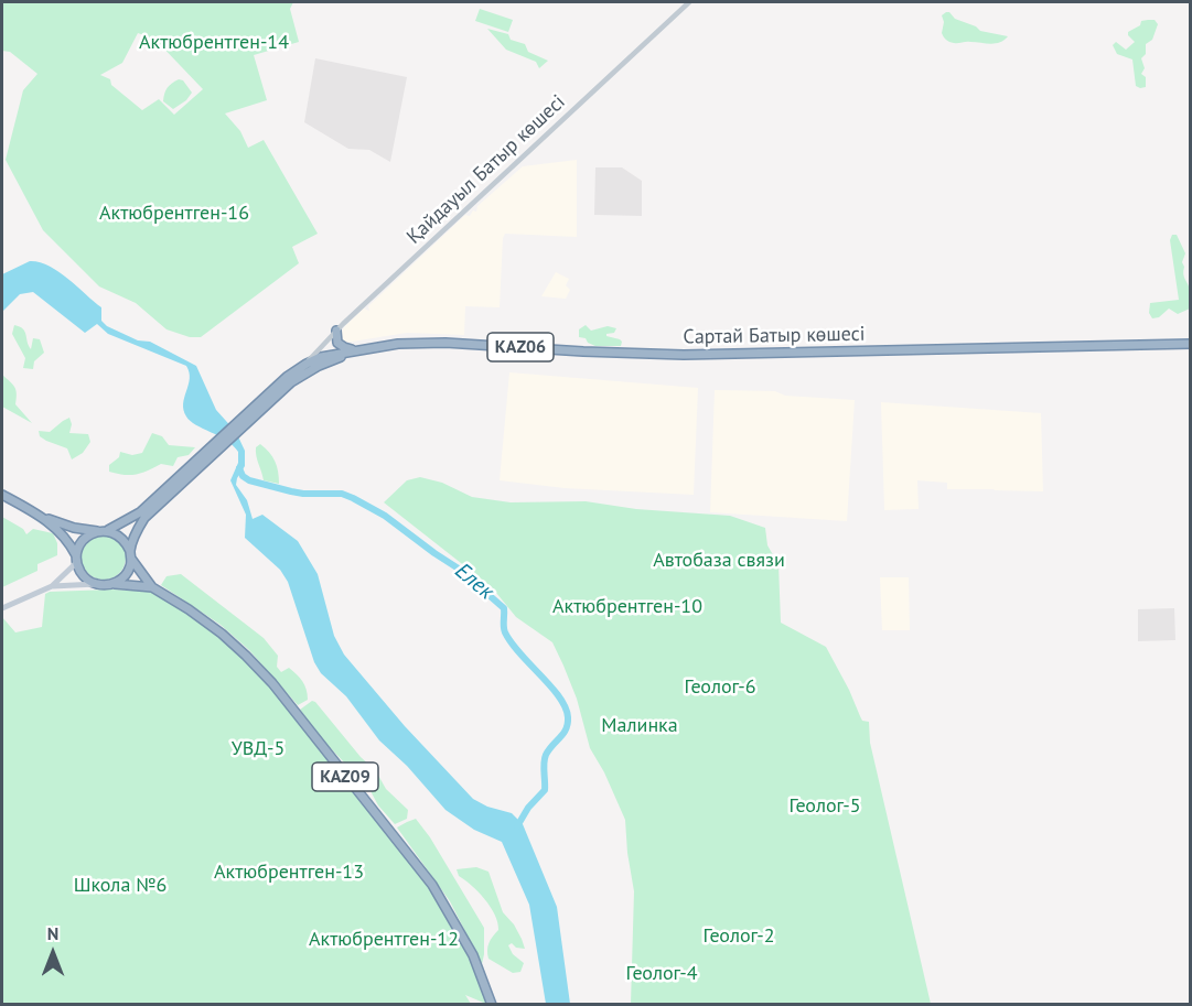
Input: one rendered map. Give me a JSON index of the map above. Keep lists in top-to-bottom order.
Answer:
{
  "streets": {
    "highway": ["Сартай Батыр көшесі", "KАZ06", "KAZ09"],
    "street": ["Қайдауыл Батыр көшесі"]
  },
  "crossings": [
    ["Қайдауыл Батыр көшесі", "KАZ06"],
    ["Сартай Батыр көшесі", "KАZ06"],
    ["KАZ06", "KAZ09"]
  ],
  "water": ["Елек"],
  "parks": [
    "Актюбрентген-14",
    "Актюбрентген-16",
    "Автобаза связи",
    "Актюбрентген-10",
    "Геолог-6",
    "Малинка",
    "УВД-5",
    "Геолог-5",
    "Актюбрентген-13",
    "Школа №6",
    "Геолог-2",
    "Актюбрентген-12",
    "Геолог-4"
  ],
  "north": "top"
}
